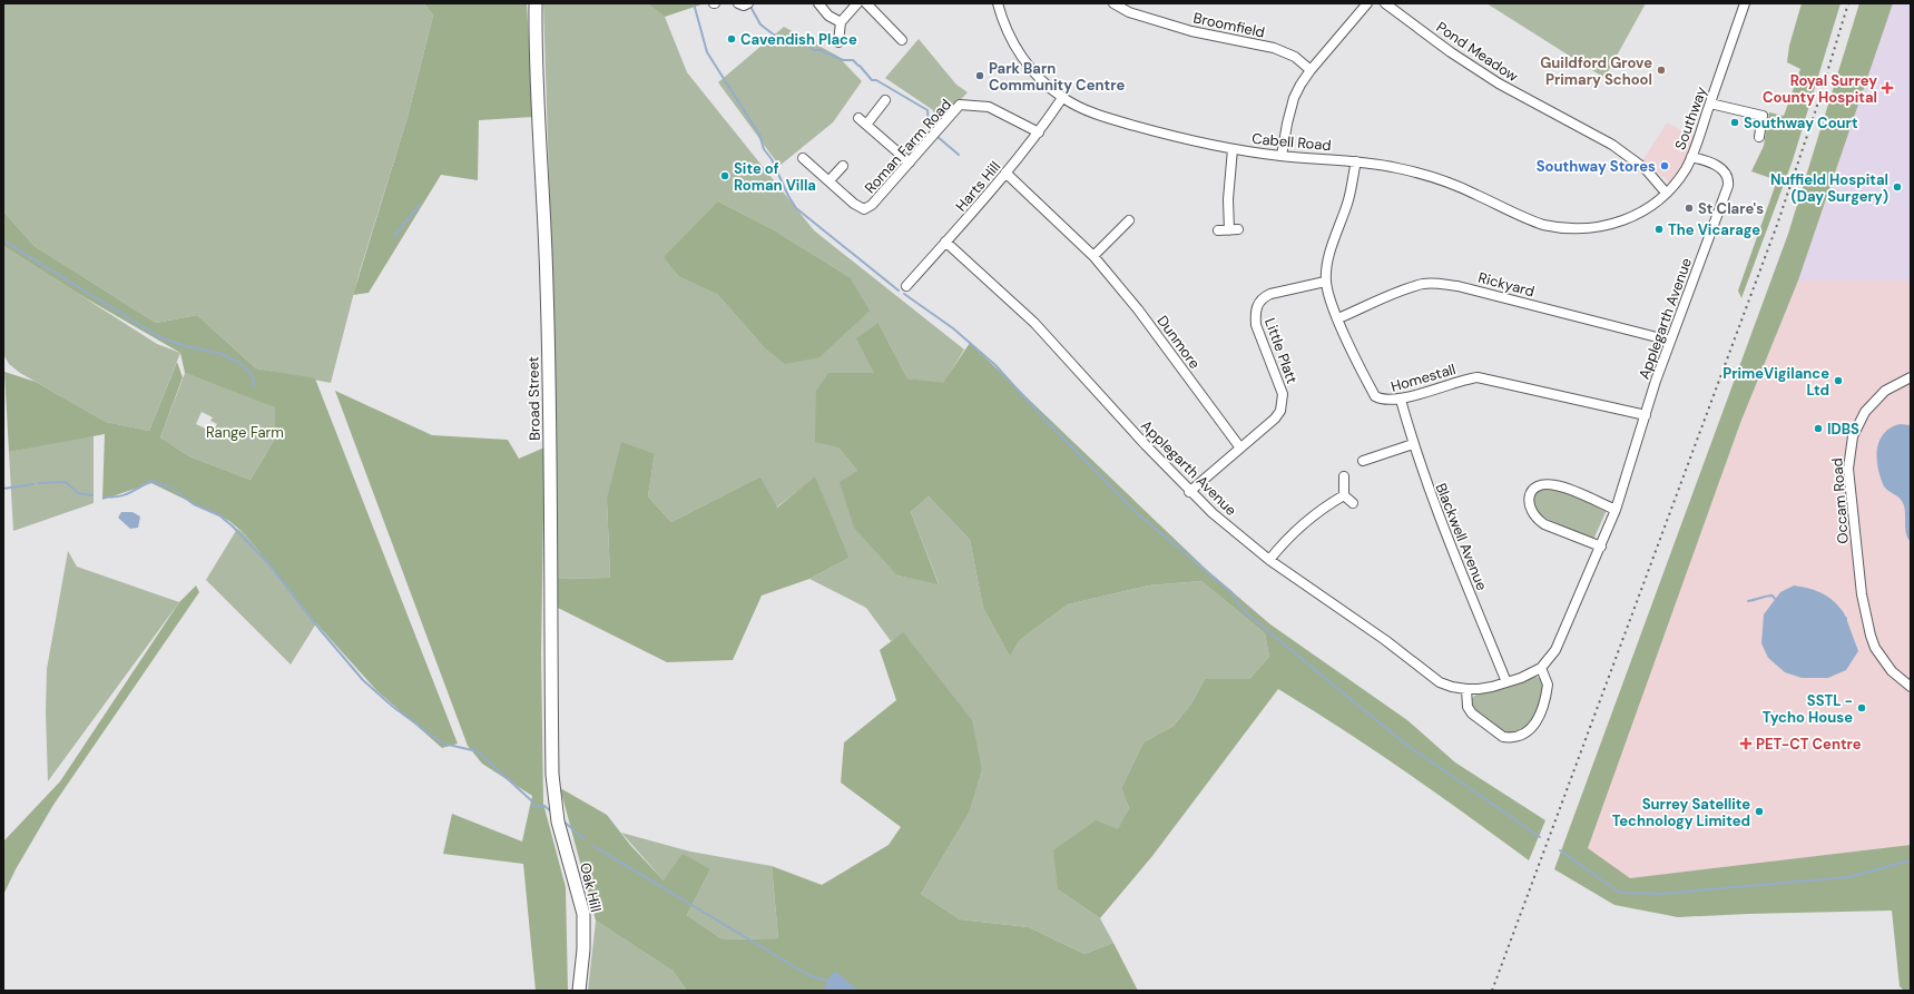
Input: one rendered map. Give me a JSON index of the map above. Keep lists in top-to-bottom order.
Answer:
{
  "streets": {
    "street": [
      "Broomfield",
      "Pond Meadow",
      "Southway",
      "Cabell Road",
      "Roman Farm Road",
      "Harts Hill",
      "Rickyard",
      "Applegarth Avenue",
      "Dunmore",
      "Little Platt",
      "Homestall",
      "Broad Street",
      "Occam Road",
      "Blackwell Avenue",
      "Oak Hill"
    ]
  },
  "crossings": [
    ["Pond Meadow", "Southway"],
    ["Southway", "Cabell Road"],
    ["Southway", "Applegarth Avenue"],
    ["Cabell Road", "Harts Hill"],
    ["Cabell Road", "Homestall"],
    ["Roman Farm Road", "Harts Hill"],
    ["Harts Hill", "Applegarth Avenue"],
    ["Harts Hill", "Dunmore"],
    ["Rickyard", "Applegarth Avenue"],
    ["Rickyard", "Homestall"],
    ["Applegarth Avenue", "Little Platt"],
    ["Applegarth Avenue", "Homestall"],
    ["Applegarth Avenue", "Blackwell Avenue"],
    ["Dunmore", "Little Platt"],
    ["Little Platt", "Homestall"],
    ["Homestall", "Blackwell Avenue"],
    ["Broad Street", "Oak Hill"]
  ],
  "parks": ["Range Farm"],
  "places": {
    "other": [
      "Cavendish Place",
      "Guildford Grove Primary School",
      "Park Barn Community Centre",
      "Southway Court",
      "Southway Stores",
      "Site of Roman Villa",
      "Nuffield Hospital (Day Surgery)",
      "St Clare's",
      "The Vicarage",
      "PrimeVigilance Ltd",
      "IDBS",
      "SSTL - Tycho House",
      "Surrey Satellite Technology Limited"
    ],
    "health": ["Royal Surrey County Hospital", "PET-CT Centre"]
  }
}
